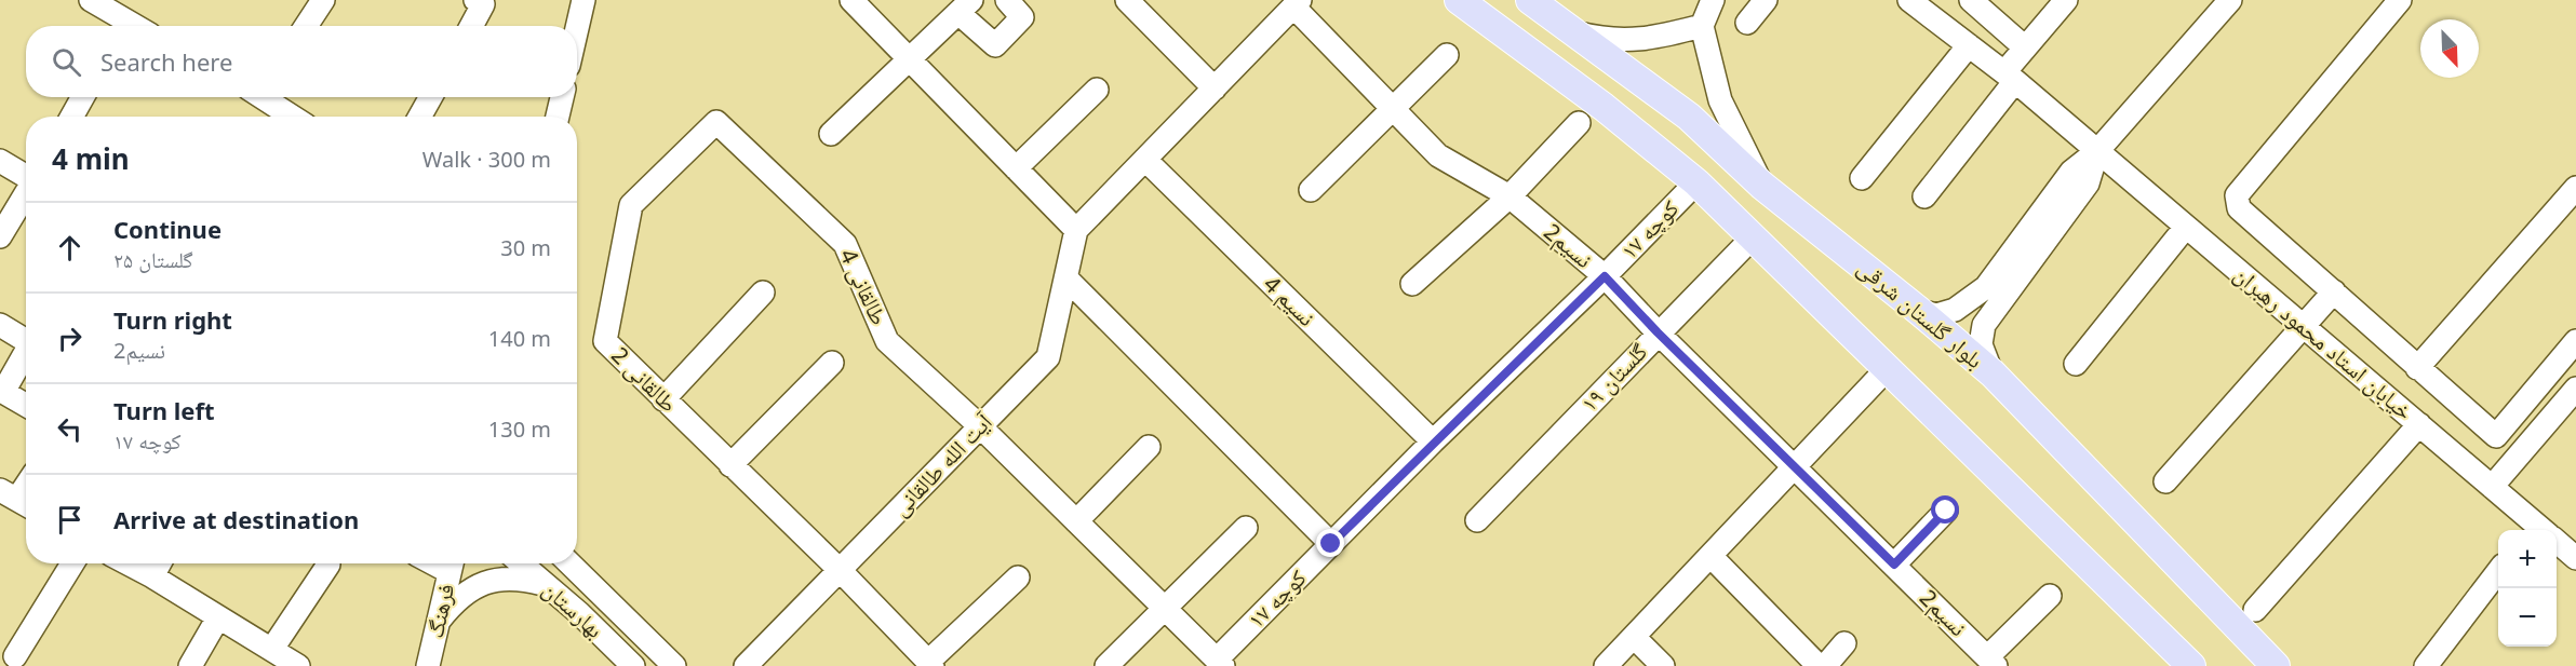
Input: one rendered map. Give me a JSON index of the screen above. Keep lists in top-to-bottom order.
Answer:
{
  "streets": {
    "main road": ["بلوار گلستان شرقی"],
    "street": [
      "کوچه ۱۷",
      "نسیم2",
      "طالقانی 4",
      "نسیم 4",
      "خیابان استاد محمود رهبران",
      "گلستان ۱۹",
      "طالقانی 2",
      "آیت الله طالقانی",
      "بهارستان",
      "فرهنگ"
    ]
  },
  "crossings": [
    ["کوچه ۱۷", "نسیم2"],
    ["کوچه ۱۷", "طالقانی 4"],
    ["کوچه ۱۷", "نسیم 4"],
    ["نسیم2", "گلستان ۱۹"],
    ["طالقانی 4", "طالقانی 2"],
    ["طالقانی 4", "آیت الله طالقانی"],
    ["طالقانی 2", "آیت الله طالقانی"]
  ],
  "north": "bottom right",
  "page": {
    "search": "Search here",
    "heading": ["4 min", "Walk · 300 m"],
    "list": [
      ["Continue", "گلستان ۲۵", "30 m"],
      ["Turn right", "نسیم2", "140 m"],
      ["Turn left", "کوچه ۱۷", "130 m"],
      "Arrive at destination"
    ],
    "map_buttons": ["+", "−"]
  }
}
